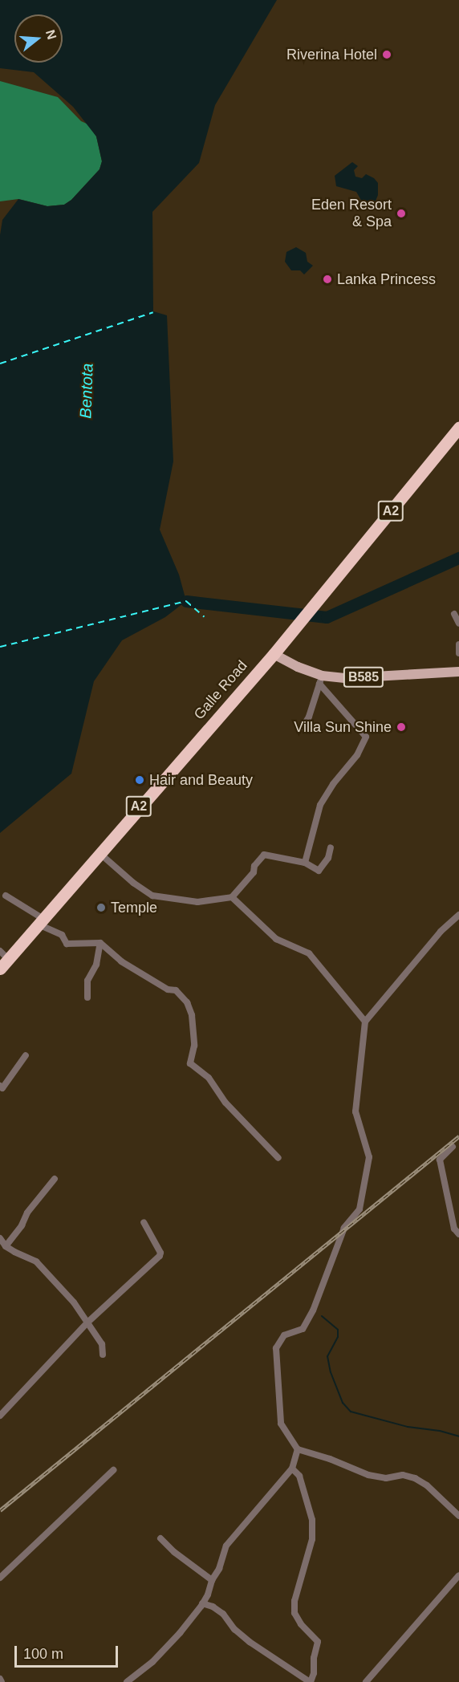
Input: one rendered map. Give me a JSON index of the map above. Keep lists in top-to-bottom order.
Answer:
{
  "streets": {
    "highway": ["A2", "Galle Road"],
    "main road": ["B585"]
  },
  "crossings": [
    ["B585", "Galle Road"]
  ],
  "water": ["Bentota"],
  "places": [
    "Riverina Hotel",
    "Eden Resort & Spa",
    "Lanka Princess",
    "Villa Sun Shine",
    "Hair and Beauty",
    "Temple"
  ],
  "scale_bar": "100 m",
  "north": "right"
}
